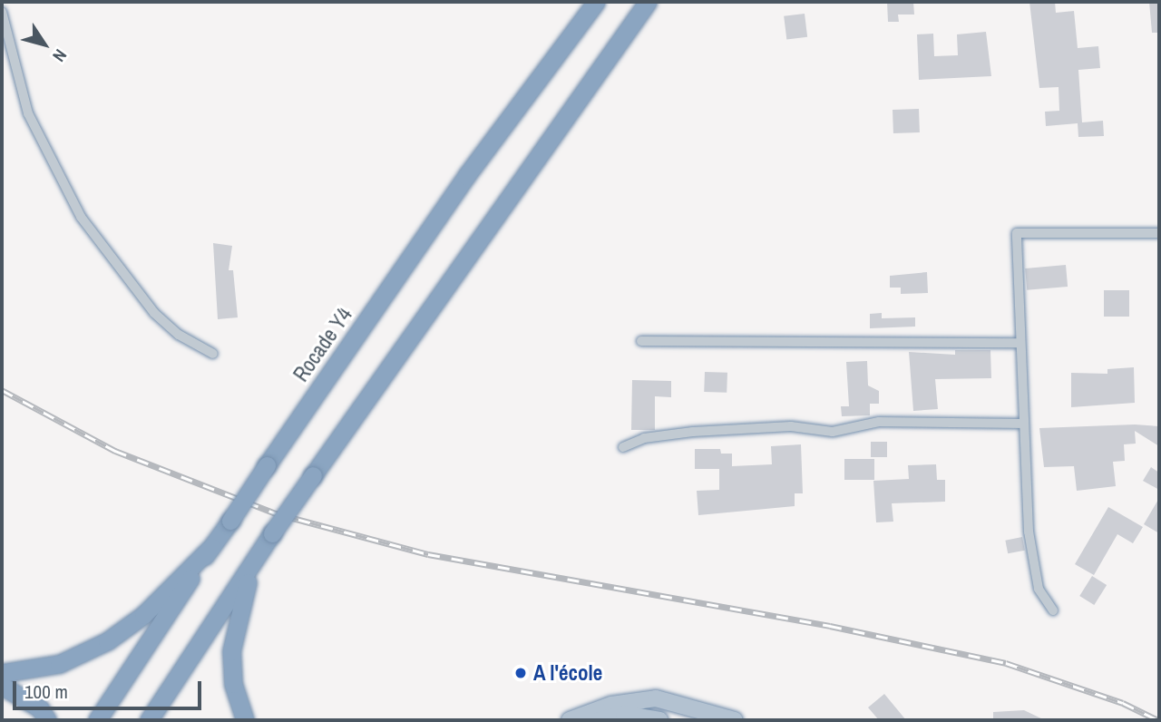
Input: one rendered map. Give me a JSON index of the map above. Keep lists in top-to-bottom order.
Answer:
{
  "streets": {
    "highway": ["Rocade Y4"]
  },
  "places": ["A l'école"],
  "scale_bar": "100 m",
  "north": "bottom right"
}
